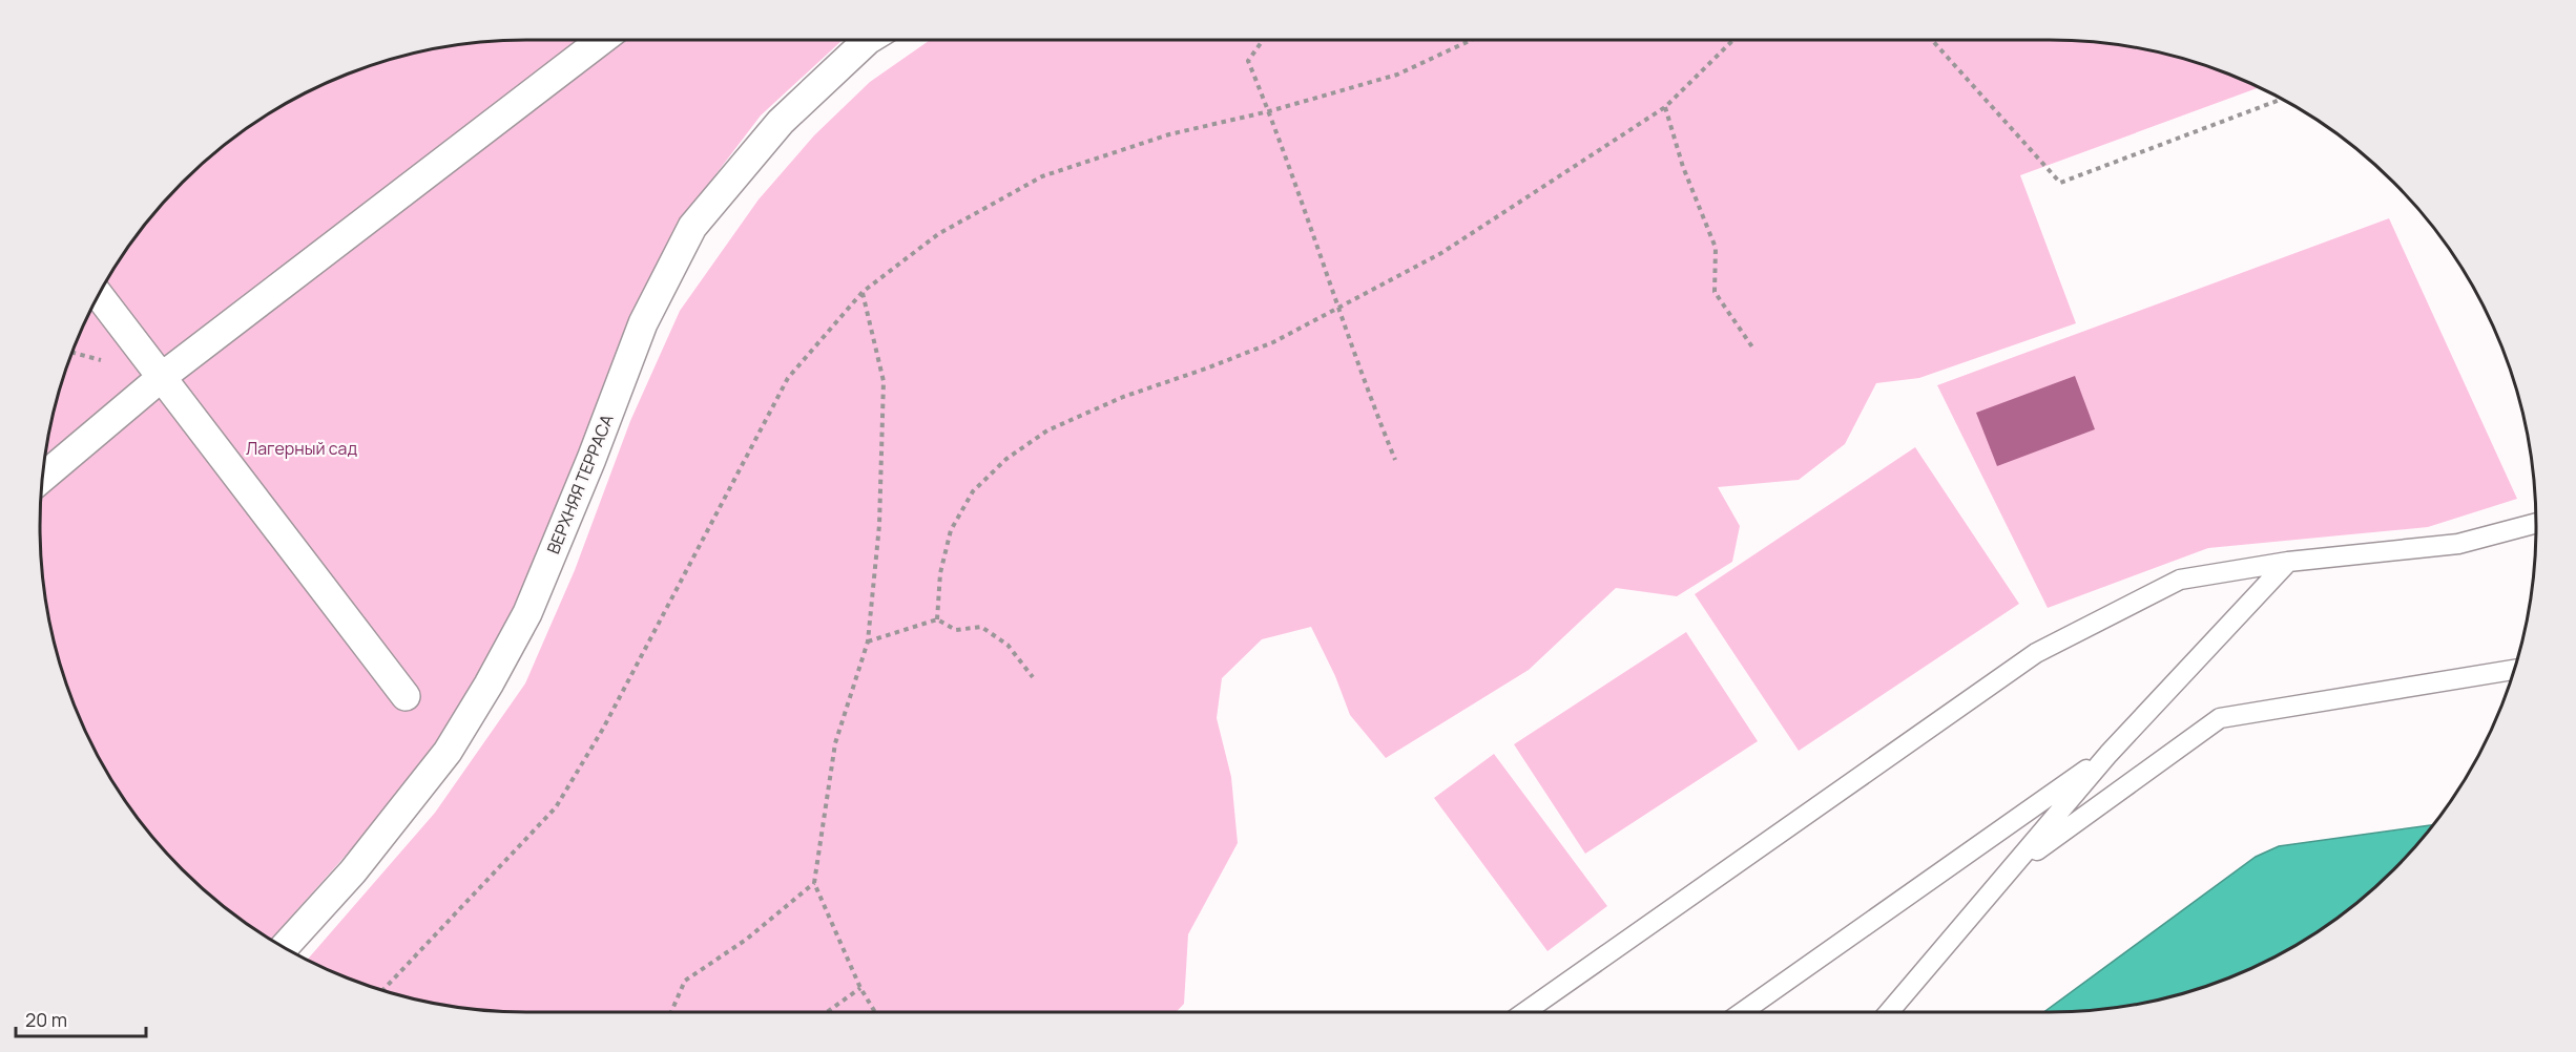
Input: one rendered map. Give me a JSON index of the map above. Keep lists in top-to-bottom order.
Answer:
{
  "streets": {
    "street": ["ВЕРХНЯЯ ТЕРРАСА"]
  },
  "parks": ["Лагерный сад"],
  "scale_bar": "20 m"
}
